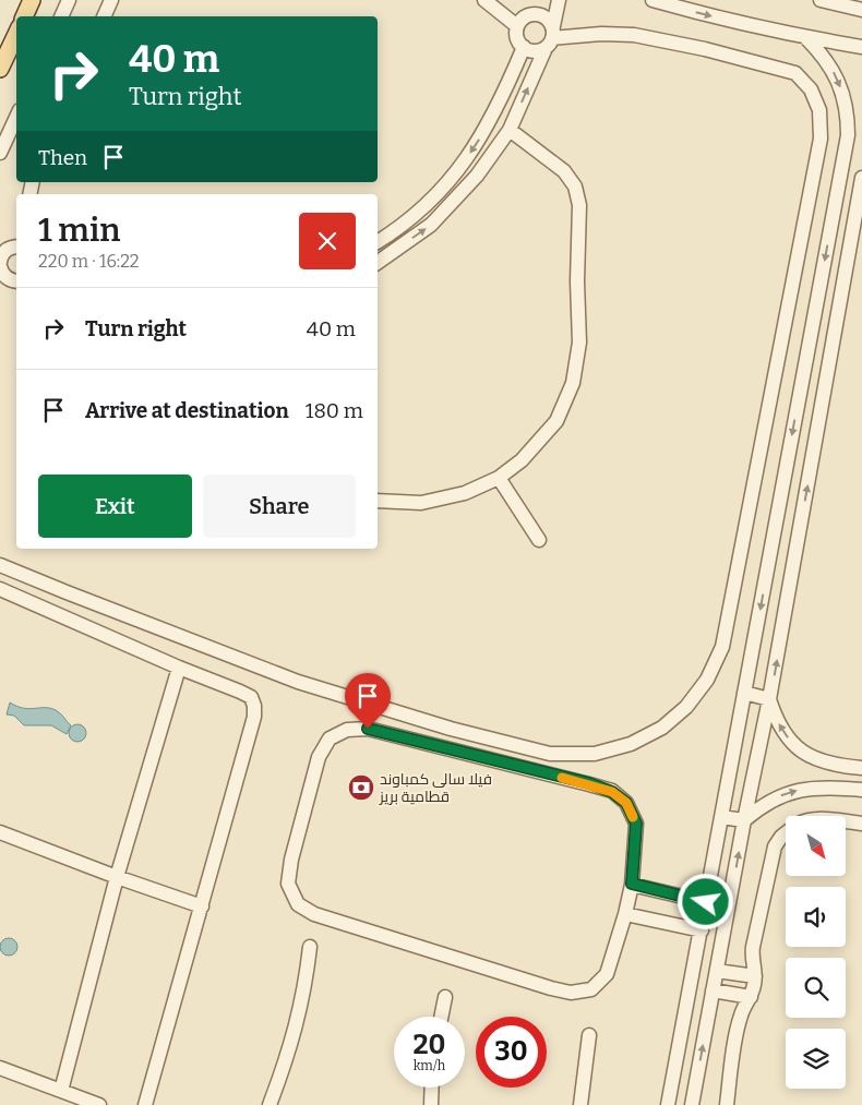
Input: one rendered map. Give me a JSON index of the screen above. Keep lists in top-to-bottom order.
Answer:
{
  "places": {
    "bank": ["فيلا سالى كمباوند قطامية بريز"]
  },
  "north": "bottom right",
  "page": {
    "turn": ["40 m", "Turn right"],
    "then": "Then",
    "heading": ["1 min", "220 m · 16:22"],
    "list": [
      {
        "name": "Turn right",
        "value": "40 m"
      },
      {
        "name": "Arrive at destination",
        "value": "180 m"
      }
    ],
    "buttons": ["Exit", "Share"],
    "speed": "20 km/h",
    "limit": "30"
  }
}
